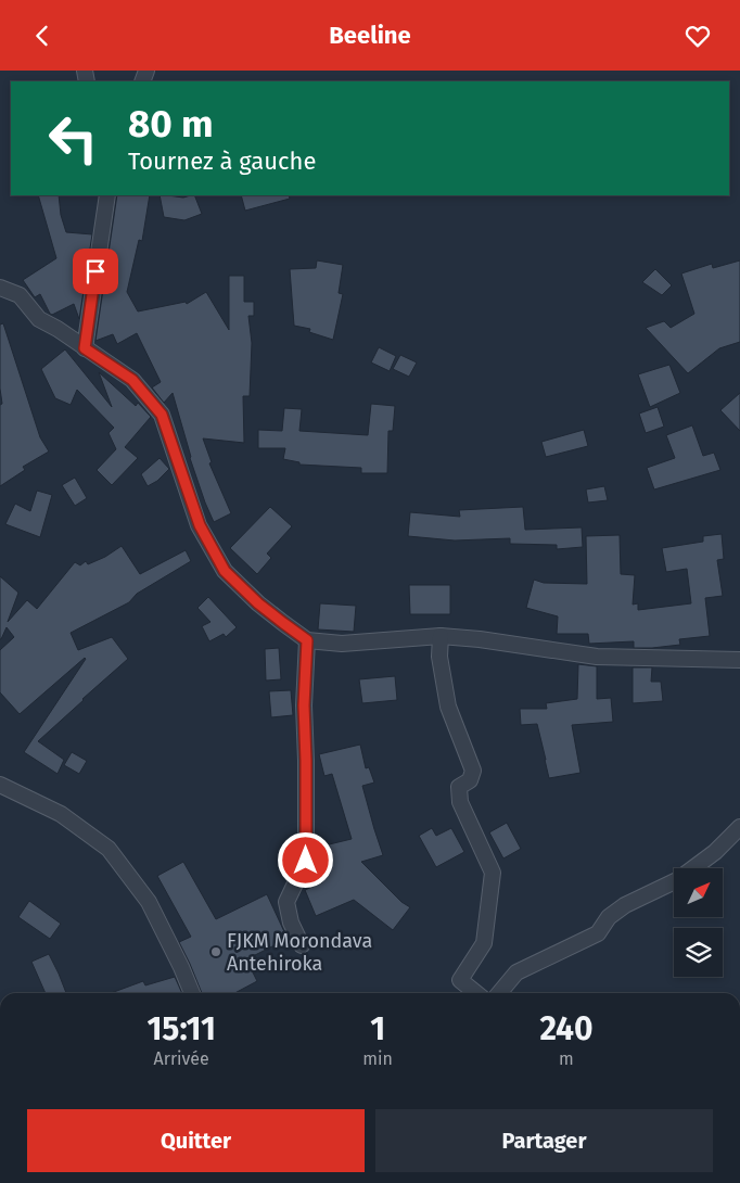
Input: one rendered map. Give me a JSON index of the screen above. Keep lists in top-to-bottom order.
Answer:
{
  "places": ["FJKM Morondava Antehiroka"],
  "north": "top right",
  "page": {
    "header": "Beeline",
    "turn": ["80 m", "Tournez à gauche"],
    "eta": [
      "15:11",
      "Arrivée",
      "1",
      "min",
      "240",
      "m"
    ],
    "buttons": ["Quitter", "Partager"]
  }
}
